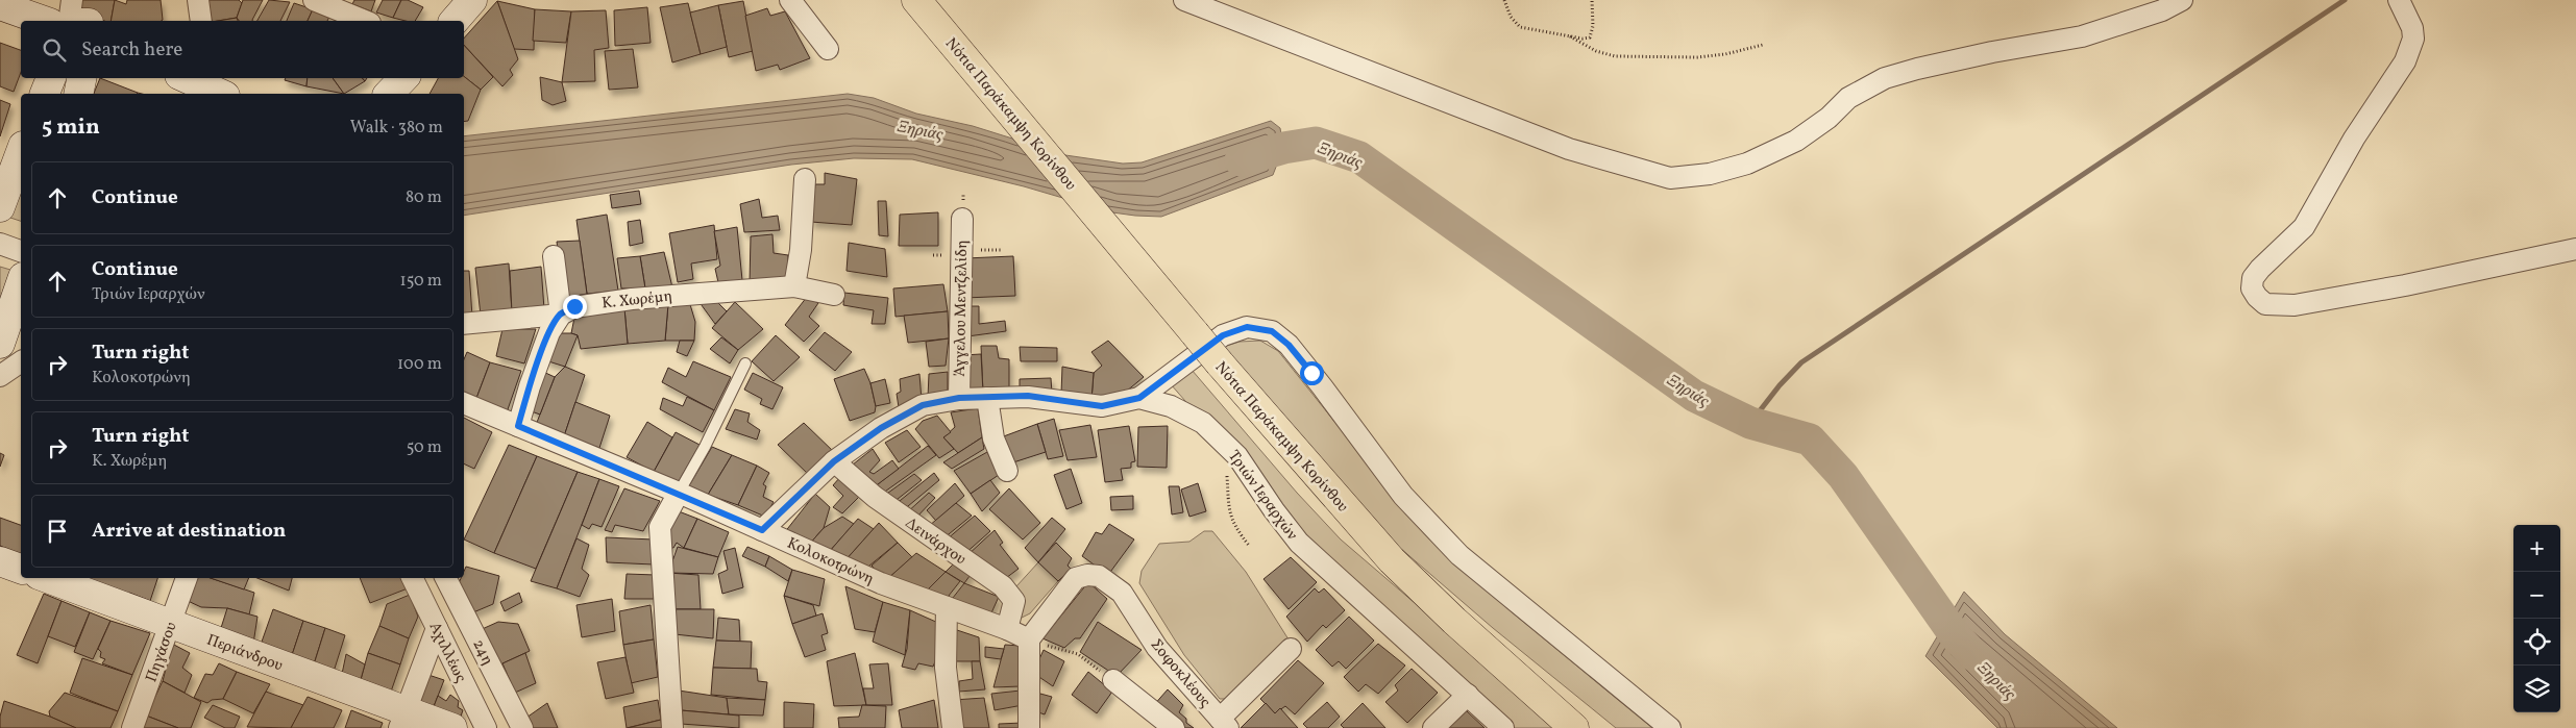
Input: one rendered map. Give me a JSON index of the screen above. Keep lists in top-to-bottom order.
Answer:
{
  "streets": {
    "highway": ["Νότια Παράκαμψη Κορίνθου"],
    "street": [
      "Κ. Χωρέμη",
      "Άγγελου Μεντζελίδη",
      "Τριών Ιεραρχών",
      "Δεινάρχου",
      "Κολοκοτρώνη",
      "Πηγάσου",
      "Περιάνδρου",
      "Αχιλλέως",
      "24η",
      "Σοφοκλέους"
    ]
  },
  "crossings": [
    ["Άγγελου Μεντζελίδη", "Τριών Ιεραρχών"],
    ["Τριών Ιεραρχών", "Δεινάρχου"],
    ["Τριών Ιεραρχών", "Κολοκοτρώνη"],
    ["Δεινάρχου", "Κολοκοτρώνη"],
    ["Κολοκοτρώνη", "Σοφοκλέους"],
    ["Πηγάσου", "Περιάνδρου"]
  ],
  "water": ["Ξηριάς"],
  "page": {
    "search": "Search here",
    "heading": ["5 min", "Walk · 380 m"],
    "list": [
      ["Continue", "80 m"],
      ["Continue", "Τριών Ιεραρχών", "150 m"],
      ["Turn right", "Κολοκοτρώνη", "100 m"],
      ["Turn right", "Κ. Χωρέμη", "50 m"],
      "Arrive at destination"
    ],
    "map_buttons": ["+", "−"]
  }
}
